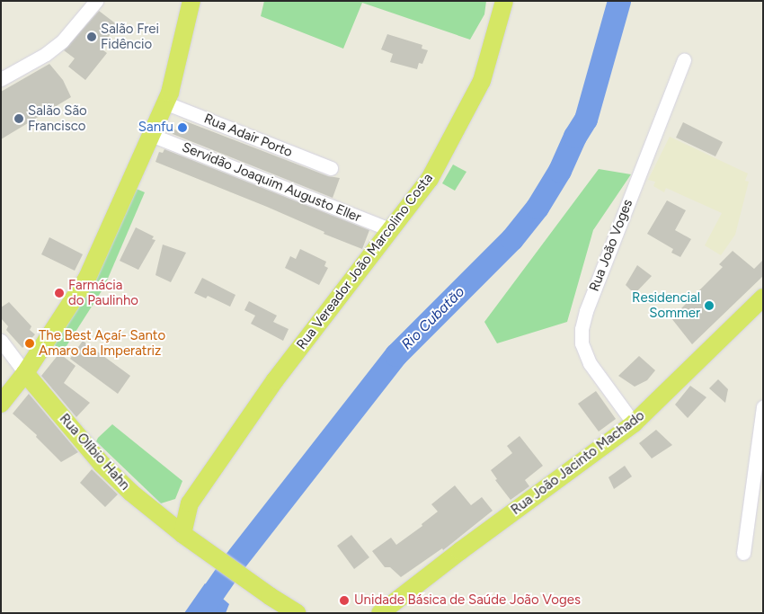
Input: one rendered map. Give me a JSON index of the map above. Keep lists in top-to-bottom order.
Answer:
{
  "streets": {
    "main road": ["Rua Vereador João Marcolino Costa", "Rua Olíbio Hahn", "Rua João Jacinto Machado"],
    "street": ["Rua Adair Porto", "Servidão Joaquim Augusto Eller", "Rua João Voges"]
  },
  "crossings": [
    ["Servidão Joaquim Augusto Eller", "Rua Vereador João Marcolino Costa"],
    ["Rua João Voges", "Rua João Jacinto Machado"],
    ["Rua Vereador João Marcolino Costa", "Rua Olíbio Hahn"]
  ],
  "water": ["Rio Cubatão"],
  "places": [
    "Salão Frei Fidêncio",
    "Salão São Francisco",
    "Sanfu",
    "Farmácia do Paulinho",
    "Residencial Sommer",
    "The Best Açaí- Santo Amaro da Imperatriz",
    "Unidade Básica de Saúde João Voges"
  ]
}
